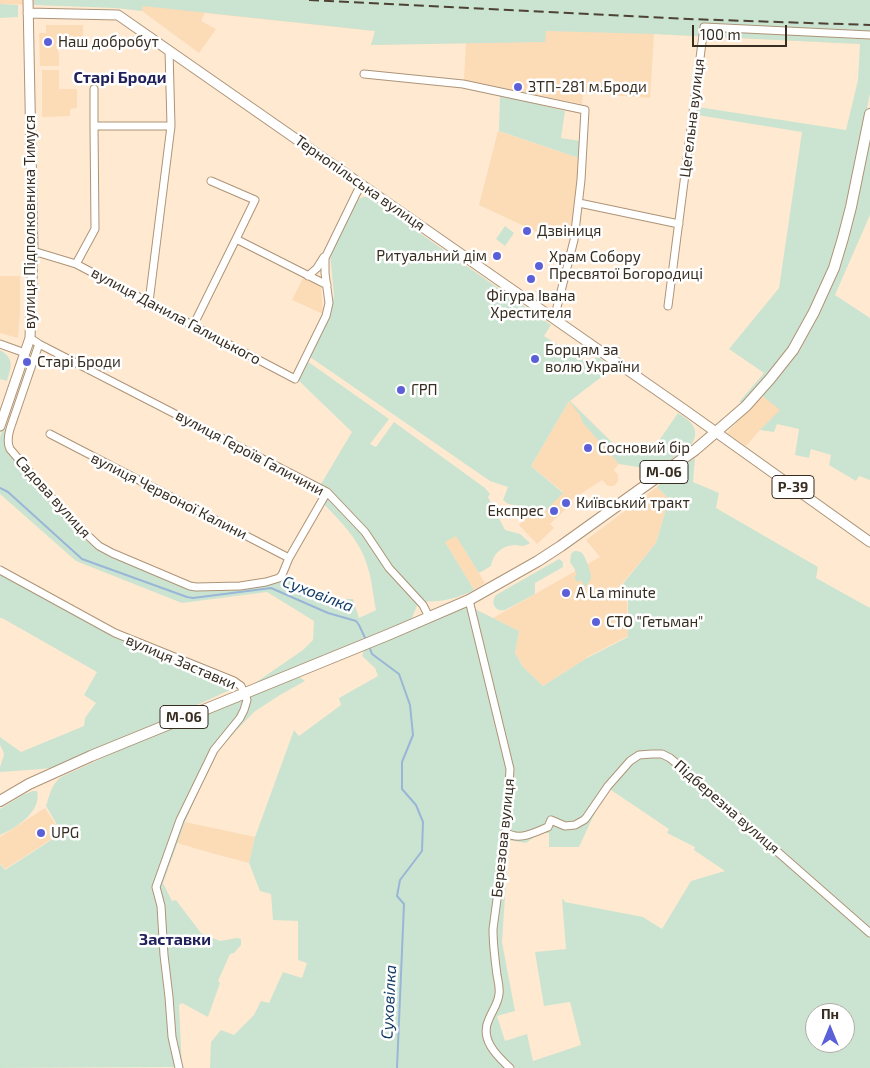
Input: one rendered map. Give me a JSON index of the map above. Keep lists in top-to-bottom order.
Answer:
{
  "streets": {
    "highway": ["М-06"],
    "main road": ["Тернопільська вулиця", "вулиця Підполковника Тимуся", "Р-39"],
    "street": [
      "Цегельна вулиця",
      "вулиця Данила Галицького",
      "вулиця Героїв Галичини",
      "вулиця Червоної Калини",
      "Садова вулиця",
      "вулиця Заставки",
      "Підберезна вулиця",
      "Березова вулиця"
    ]
  },
  "crossings": [
    ["Тернопільська вулиця", "вулиця Підполковника Тимуся"],
    ["Тернопільська вулиця", "М-06"],
    ["вулиця Підполковника Тимуся", "вулиця Данила Галицького"],
    ["вулиця Підполковника Тимуся", "вулиця Героїв Галичини"],
    ["вулиця Героїв Галичини", "М-06"],
    ["вулиця Героїв Галичини", "Садова вулиця"],
    ["М-06", "вулиця Заставки"],
    ["М-06", "Березова вулиця"],
    ["вулиця Червоної Калини", "Садова вулиця"],
    ["Підберезна вулиця", "Березова вулиця"]
  ],
  "districts": ["Старі Броди", "Заставки"],
  "water": ["Суховілка"],
  "places": [
    "Наш добробут",
    "ЗТП-281 м.Броди",
    "Дзвіниця",
    "Ритуальний дім",
    "Храм Собору Пресвятої Богородиці",
    "Фігура Івана Хрестителя",
    "Борцям за волю України",
    "Старі Броди",
    "ГРП",
    "Сосновий бір",
    "Київський тракт",
    "Експрес",
    "A La minute",
    "СТО \"Гетьман\"",
    "UPG"
  ],
  "scale_bar": "100 m",
  "north": "top"
}
